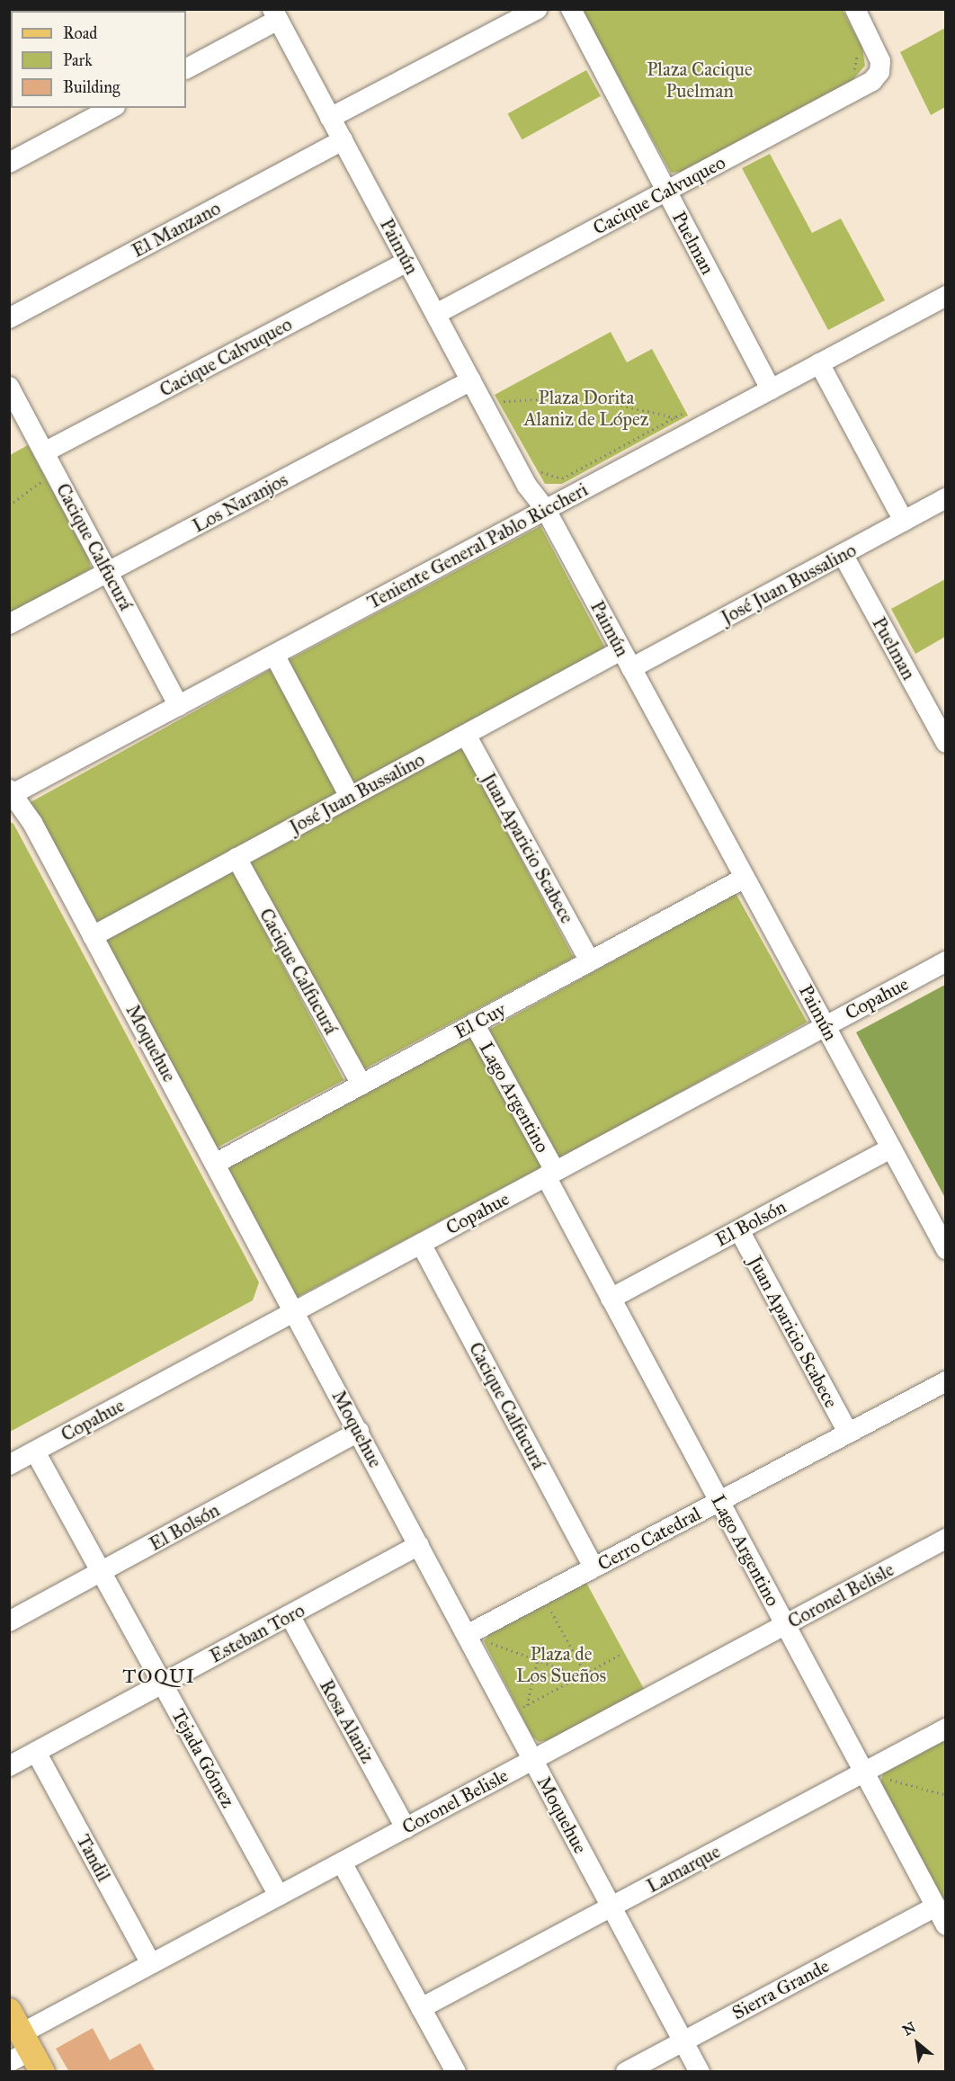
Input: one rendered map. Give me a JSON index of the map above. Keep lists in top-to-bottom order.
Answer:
{
  "streets": {
    "street": [
      "Cacique Calvuqueo",
      "El Manzano",
      "Puelman",
      "Paimún",
      "Los Naranjos",
      "Teniente General Pablo Riccheri",
      "Cacique Calfucurá",
      "José Juan Bussalino",
      "Juan Aparicio Scabece",
      "Copahue",
      "El Cuy",
      "Moquehue",
      "Lago Argentino",
      "El Bolsón",
      "Cerro Catedral",
      "Coronel Belisle",
      "Esteban Toro",
      "Rosa Alaniz",
      "Tejada Gómez",
      "Tandil",
      "Lamarque",
      "Sierra Grande"
    ]
  },
  "crossings": [
    ["Cacique Calvuqueo", "Puelman"],
    ["Cacique Calvuqueo", "Paimún"],
    ["Cacique Calvuqueo", "Cacique Calfucurá"],
    ["El Manzano", "Paimún"],
    ["Puelman", "Teniente General Pablo Riccheri"],
    ["Puelman", "José Juan Bussalino"],
    ["Paimún", "Los Naranjos"],
    ["Paimún", "Teniente General Pablo Riccheri"],
    ["Paimún", "José Juan Bussalino"],
    ["Paimún", "Copahue"],
    ["Paimún", "El Cuy"],
    ["Paimún", "El Bolsón"],
    ["Los Naranjos", "Cacique Calfucurá"],
    ["Teniente General Pablo Riccheri", "Cacique Calfucurá"],
    ["Teniente General Pablo Riccheri", "Moquehue"],
    ["Cacique Calfucurá", "José Juan Bussalino"],
    ["Cacique Calfucurá", "Copahue"],
    ["Cacique Calfucurá", "El Cuy"],
    ["Cacique Calfucurá", "Cerro Catedral"],
    ["José Juan Bussalino", "Juan Aparicio Scabece"],
    ["José Juan Bussalino", "Moquehue"],
    ["Juan Aparicio Scabece", "El Cuy"],
    ["Juan Aparicio Scabece", "El Bolsón"],
    ["Juan Aparicio Scabece", "Cerro Catedral"],
    ["Copahue", "Moquehue"],
    ["Copahue", "Lago Argentino"],
    ["Copahue", "Tejada Gómez"],
    ["El Cuy", "Moquehue"],
    ["El Cuy", "Lago Argentino"],
    ["Moquehue", "El Bolsón"],
    ["Moquehue", "Cerro Catedral"],
    ["Moquehue", "Coronel Belisle"],
    ["Moquehue", "Esteban Toro"],
    ["Moquehue", "Lamarque"],
    ["Moquehue", "Sierra Grande"],
    ["Lago Argentino", "El Bolsón"],
    ["Lago Argentino", "Cerro Catedral"],
    ["Lago Argentino", "Coronel Belisle"],
    ["Lago Argentino", "Lamarque"],
    ["Lago Argentino", "Sierra Grande"],
    ["El Bolsón", "Tejada Gómez"],
    ["Coronel Belisle", "Rosa Alaniz"],
    ["Coronel Belisle", "Tejada Gómez"],
    ["Coronel Belisle", "Tandil"],
    ["Esteban Toro", "Rosa Alaniz"],
    ["Esteban Toro", "Tejada Gómez"],
    ["Esteban Toro", "Tandil"]
  ],
  "districts": ["TOQUI"],
  "parks": ["Plaza Cacique Puelman", "Plaza Dorita Alaniz de López", "Plaza de Los Sueños"],
  "legend": ["Road", "Park", "Building"],
  "north": "top left"
}
